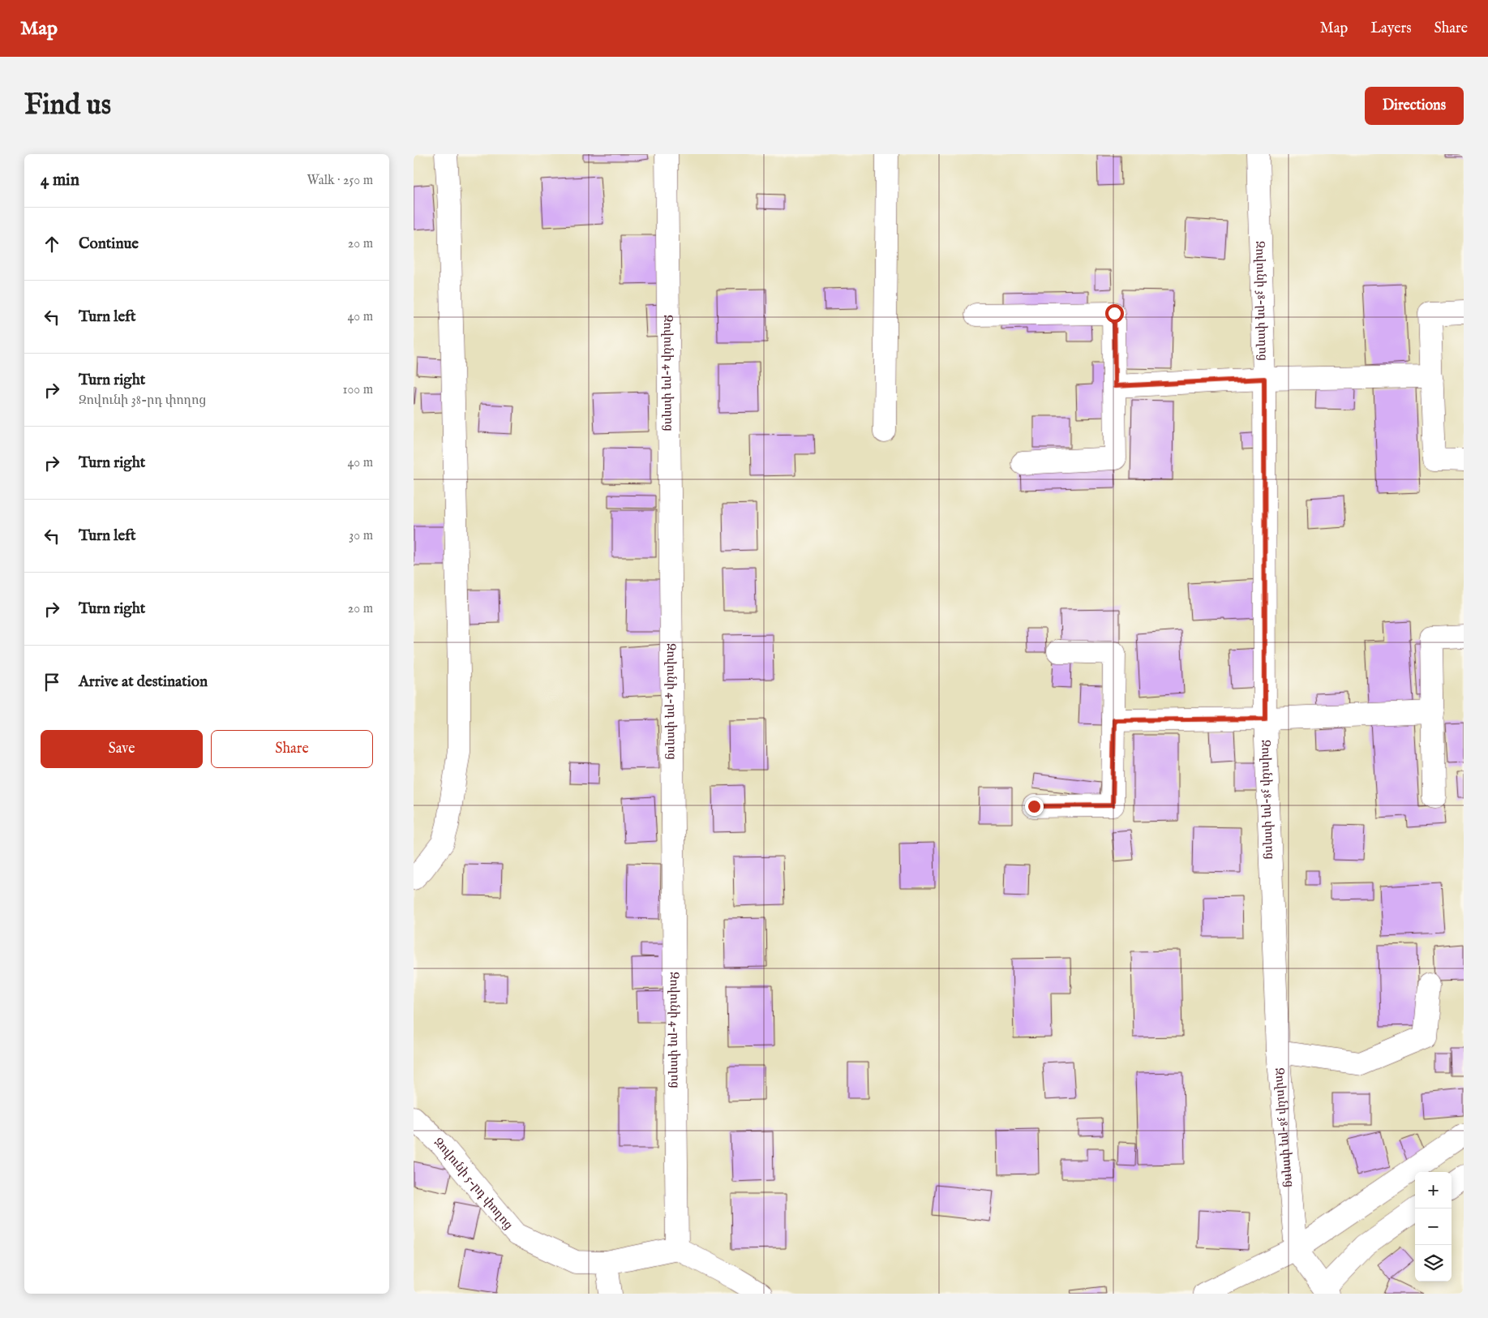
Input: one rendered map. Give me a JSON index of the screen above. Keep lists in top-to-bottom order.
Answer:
{
  "streets": {
    "street": ["Զովունի 38-րդ փողոց", "Զովունի 4-րդ փողոց", "Զովունի 5-րդ փողոց"]
  },
  "crossings": [
    ["Զովունի 4-րդ փողոց", "Զովունի 5-րդ փողոց"]
  ],
  "page": {
    "header": "Map",
    "nav": ["Map", "Layers", "Share"],
    "buttons": [
      "Directions",
      ["Save", "Share"]
    ],
    "title": "Find us",
    "heading": ["4 min", "Walk · 250 m"],
    "list": [
      ["Continue", "20 m"],
      ["Turn left", "40 m"],
      ["Turn right", "Զովունի 38-րդ փողոց", "100 m"],
      ["Turn right", "40 m"],
      ["Turn left", "30 m"],
      ["Turn right", "20 m"],
      "Arrive at destination"
    ],
    "map_buttons": ["+", "−"]
  }
}
